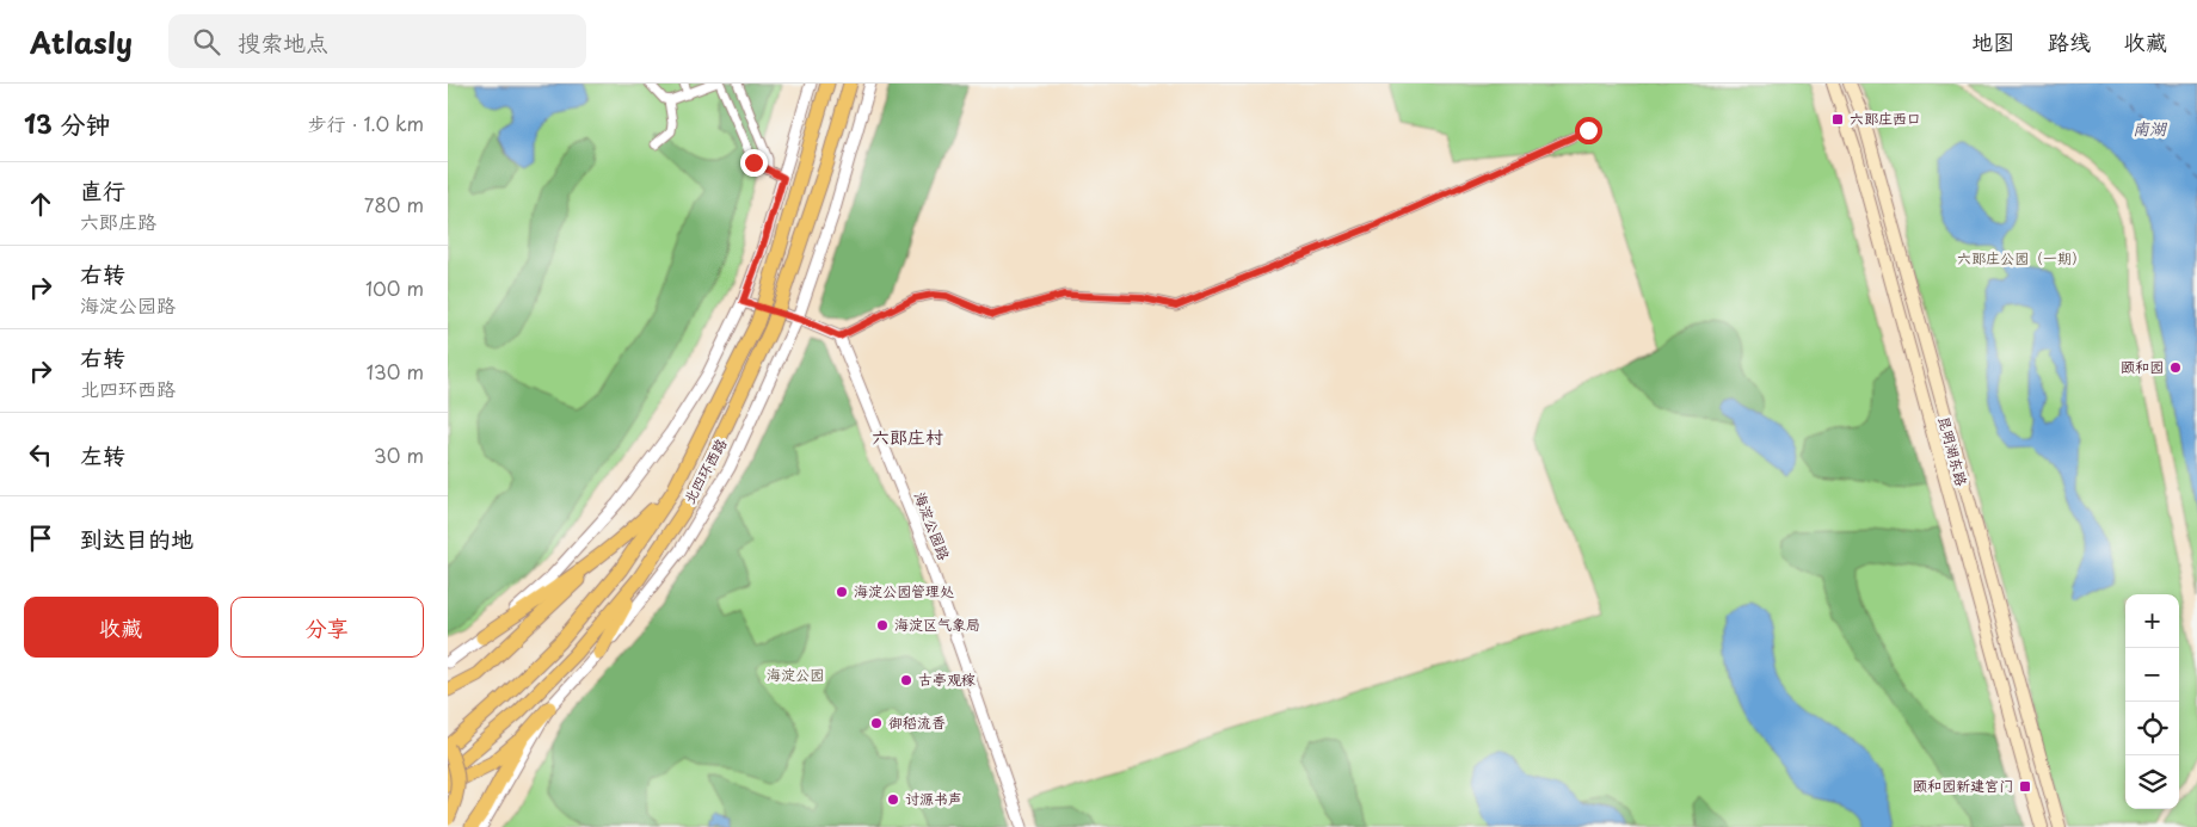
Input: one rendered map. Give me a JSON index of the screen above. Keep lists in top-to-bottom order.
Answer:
{
  "streets": {
    "highway": ["北四环西路"],
    "main road": ["昆明湖东路"],
    "street": ["海淀公园路"]
  },
  "districts": ["六郎庄村"],
  "water": ["南湖"],
  "parks": ["六郎庄公园（一期）", "海淀公园"],
  "places": {
    "transit": ["六郎庄西口", "颐和园新建宫门"],
    "other": [
      "颐和园",
      "海淀公园管理处",
      "海淀区气象局",
      "古亭观稼",
      "御稻流香",
      "讨源书声"
    ]
  },
  "page": {
    "header": "Atlasly",
    "search": "搜索地点",
    "nav": ["地图", "路线", "收藏"],
    "heading": ["13 分钟", "步行 · 1.0 km"],
    "list": [
      ["直行", "六郎庄路", "780 m"],
      ["右转", "海淀公园路", "100 m"],
      ["右转", "北四环西路", "130 m"],
      ["左转", "30 m"],
      "到达目的地"
    ],
    "buttons": ["收藏", "分享"],
    "map_buttons": ["+", "−"]
  }
}
